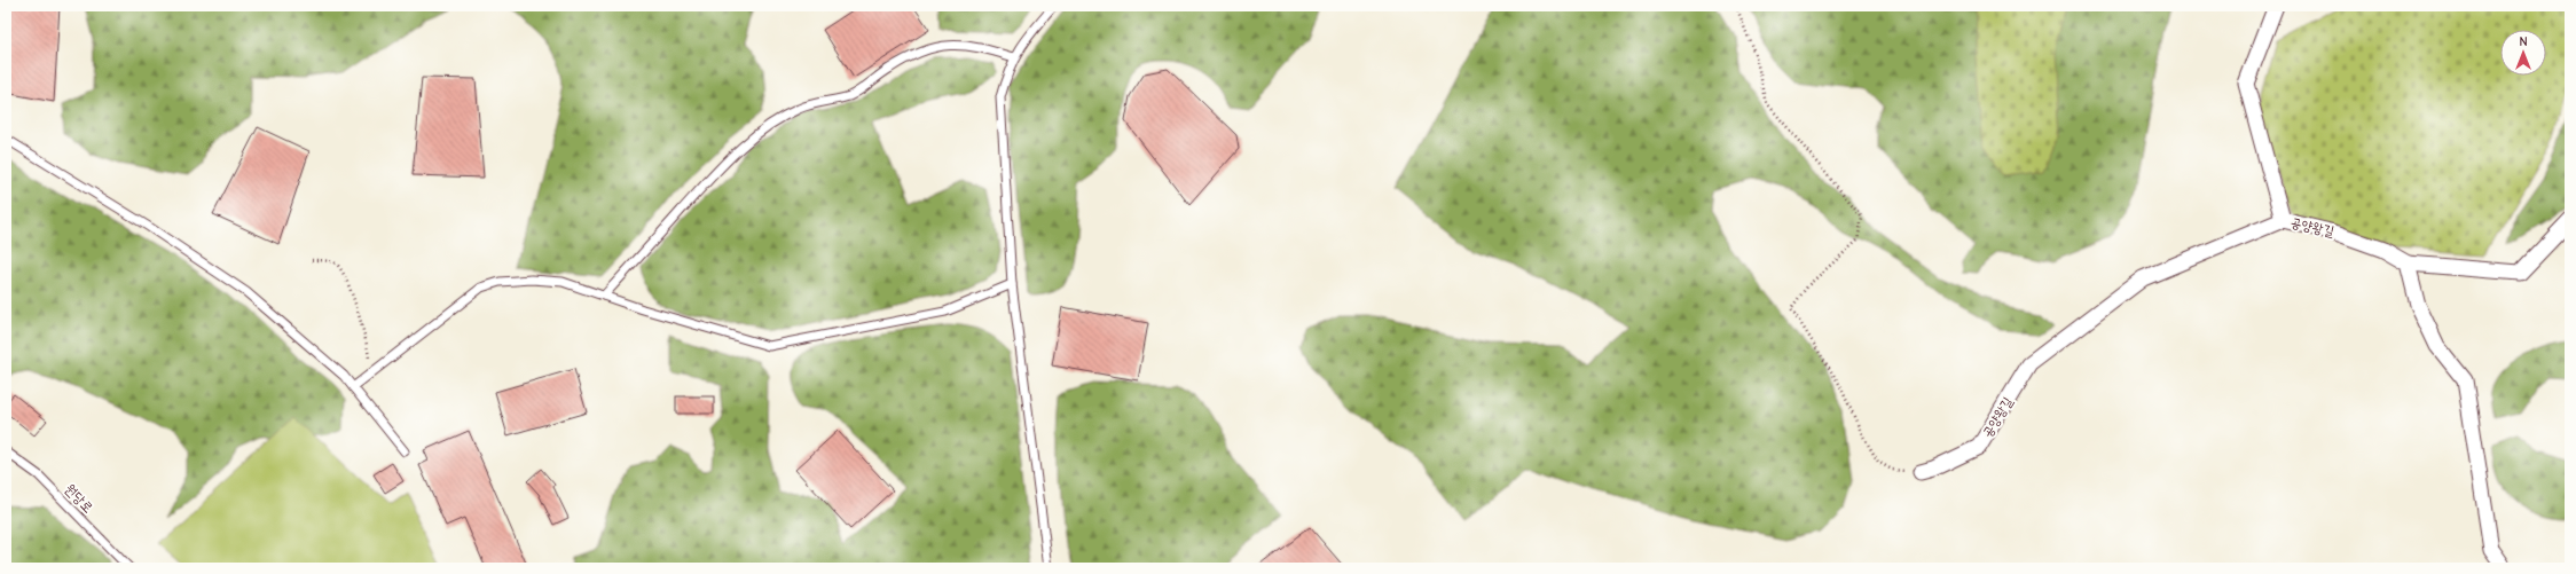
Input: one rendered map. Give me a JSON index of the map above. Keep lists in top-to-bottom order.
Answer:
{
  "streets": {
    "street": ["공양왕길"],
    "lane": ["원당로"]
  },
  "north": "top"
}
